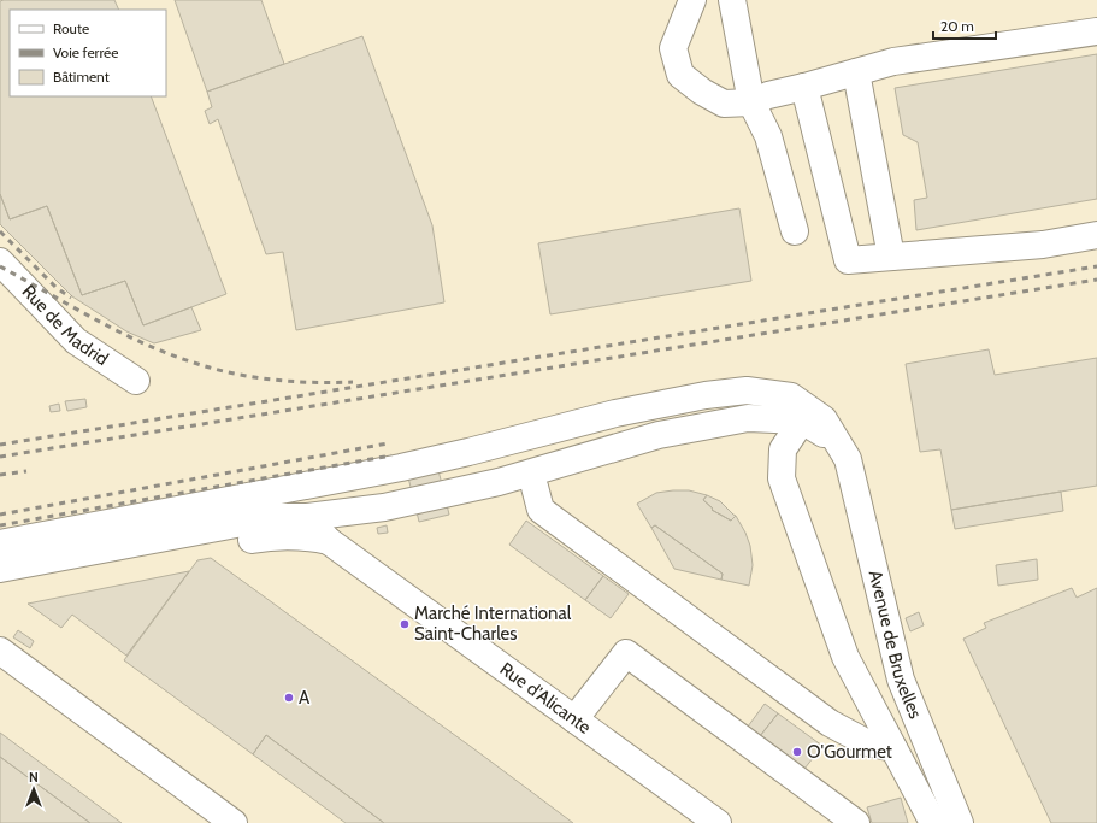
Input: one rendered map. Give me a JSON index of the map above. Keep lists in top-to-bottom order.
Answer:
{
  "streets": {
    "street": ["Rue de Madrid", "Avenue de Bruxelles", "Rue d'Alicante"]
  },
  "places": ["Marché International Saint-Charles", "A", "O'Gourmet"],
  "legend": ["Route", "Voie ferrée", "Bâtiment"],
  "scale_bar": "20 m",
  "north": "top"
}
